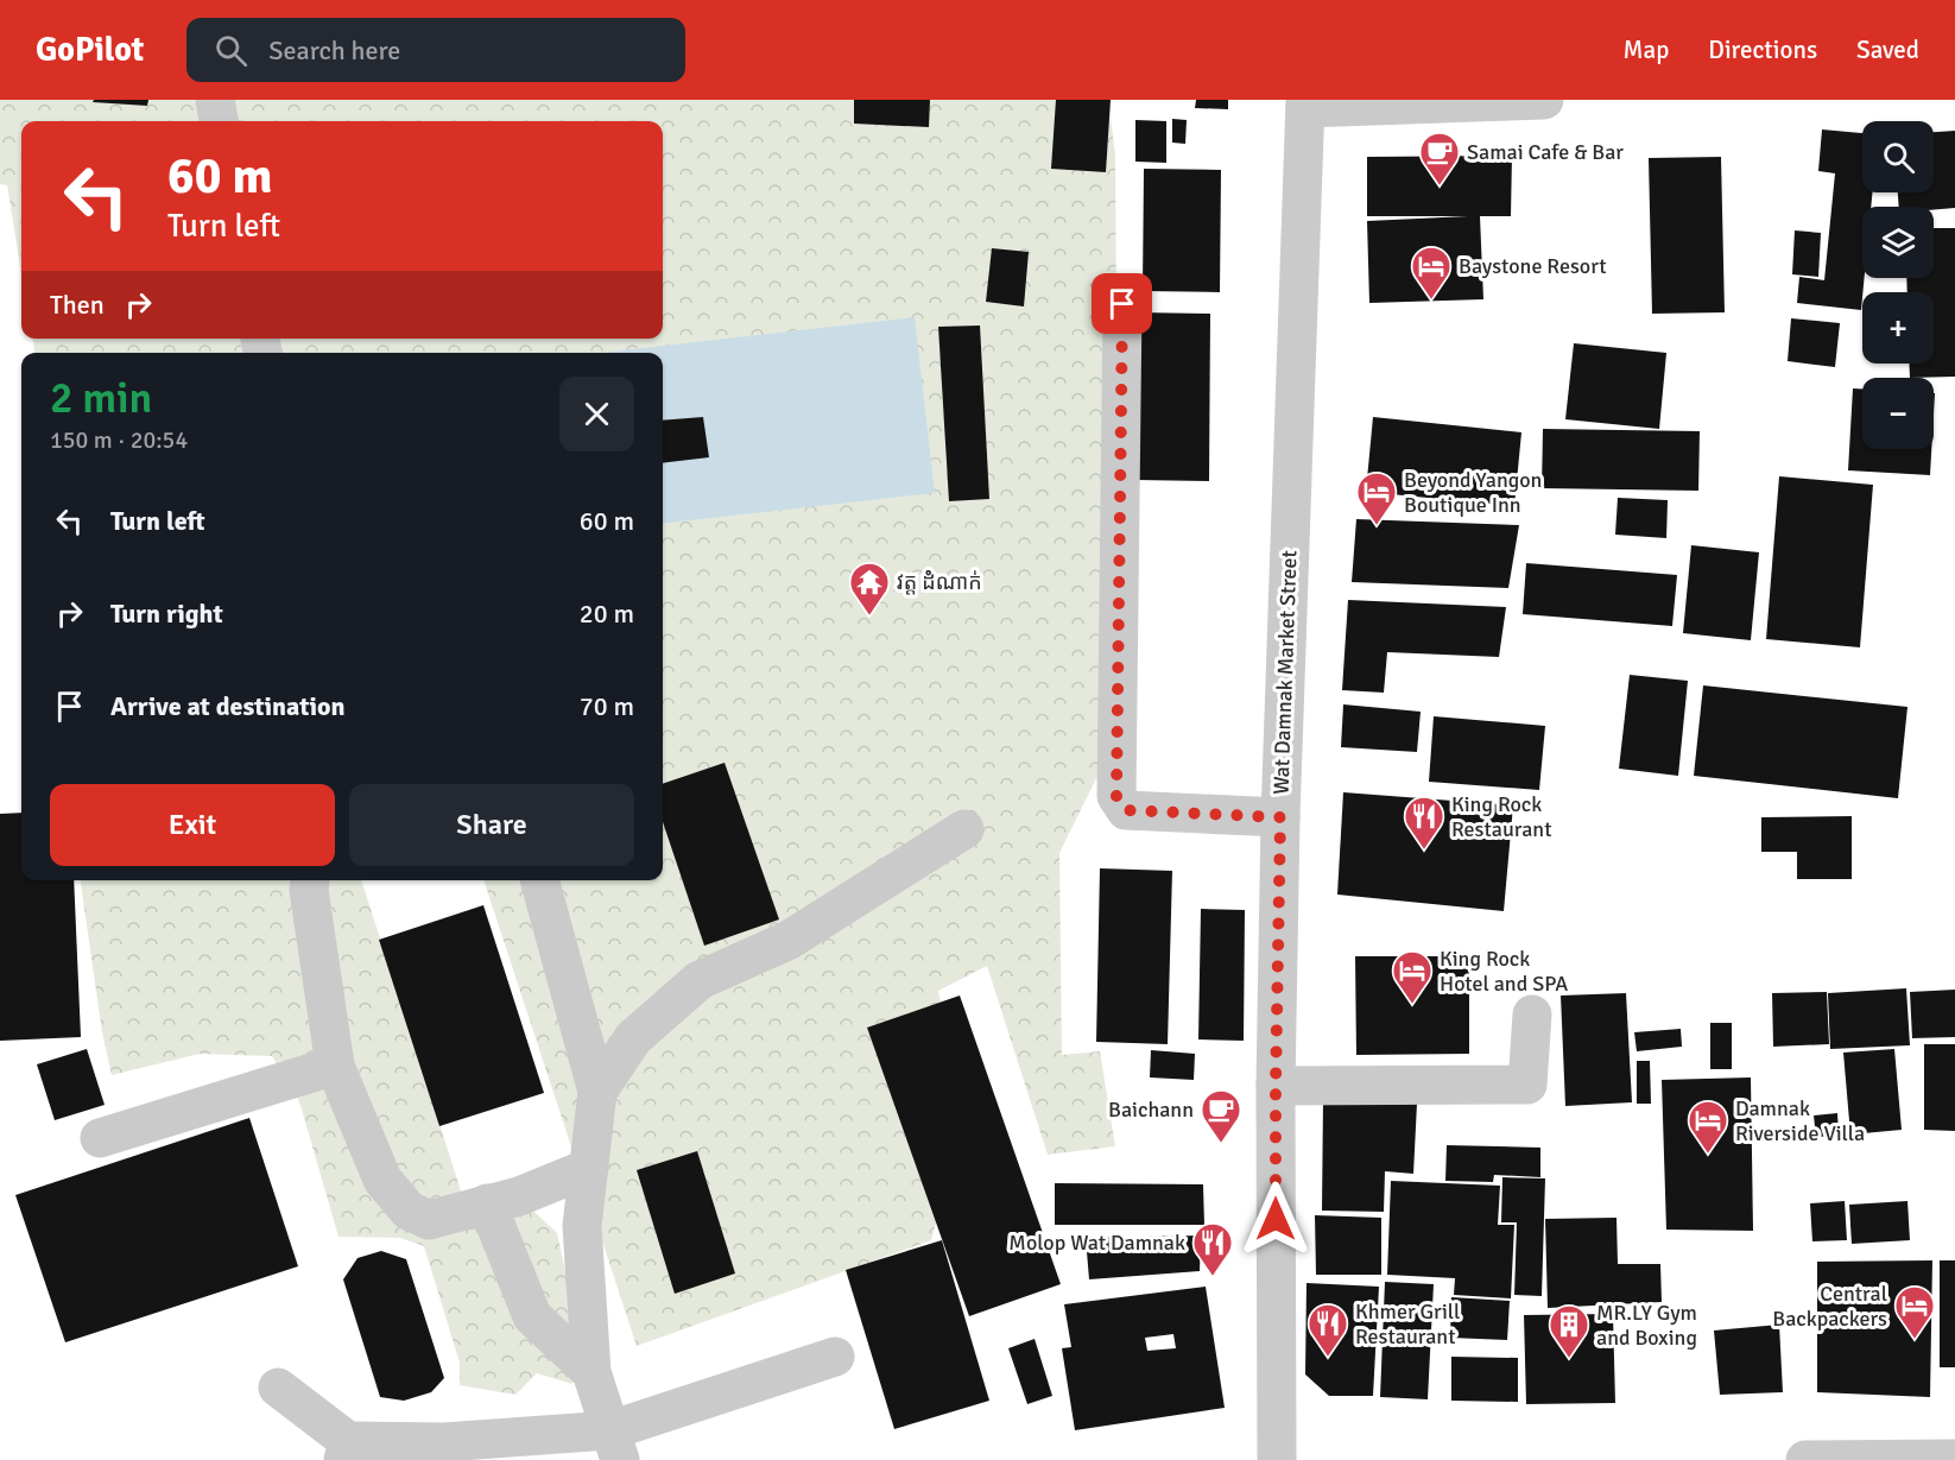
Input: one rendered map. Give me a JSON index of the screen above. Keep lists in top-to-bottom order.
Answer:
{
  "streets": {
    "street": ["Wat Damnak Market Street"]
  },
  "places": {
    "cafe": ["Samai Cafe & Bar", "Baichann"],
    "hotel": [
      "Baystone Resort",
      "Beyond Yangon Boutique Inn",
      "King Rock Hotel and SPA",
      "Damnak Riverside Villa",
      "Central Backpackers"
    ],
    "temple": ["វត្ត ដំំណាក់"],
    "restaurant": ["King Rock Restaurant", "Molop Wat Damnak", "Khmer Grill Restaurant"],
    "building": ["MR.LY Gym and Boxing"]
  },
  "page": {
    "header": "GoPilot",
    "search": "Search here",
    "nav": ["Map", "Directions", "Saved"],
    "map_buttons": ["+", "−"],
    "turn": ["60 m", "Turn left"],
    "then": "Then",
    "heading": ["2 min", "150 m · 20:54"],
    "list": [
      {
        "name": "Turn left",
        "value": "60 m"
      },
      {
        "name": "Turn right",
        "value": "20 m"
      },
      {
        "name": "Arrive at destination",
        "value": "70 m"
      }
    ],
    "buttons": ["Exit", "Share"]
  }
}
